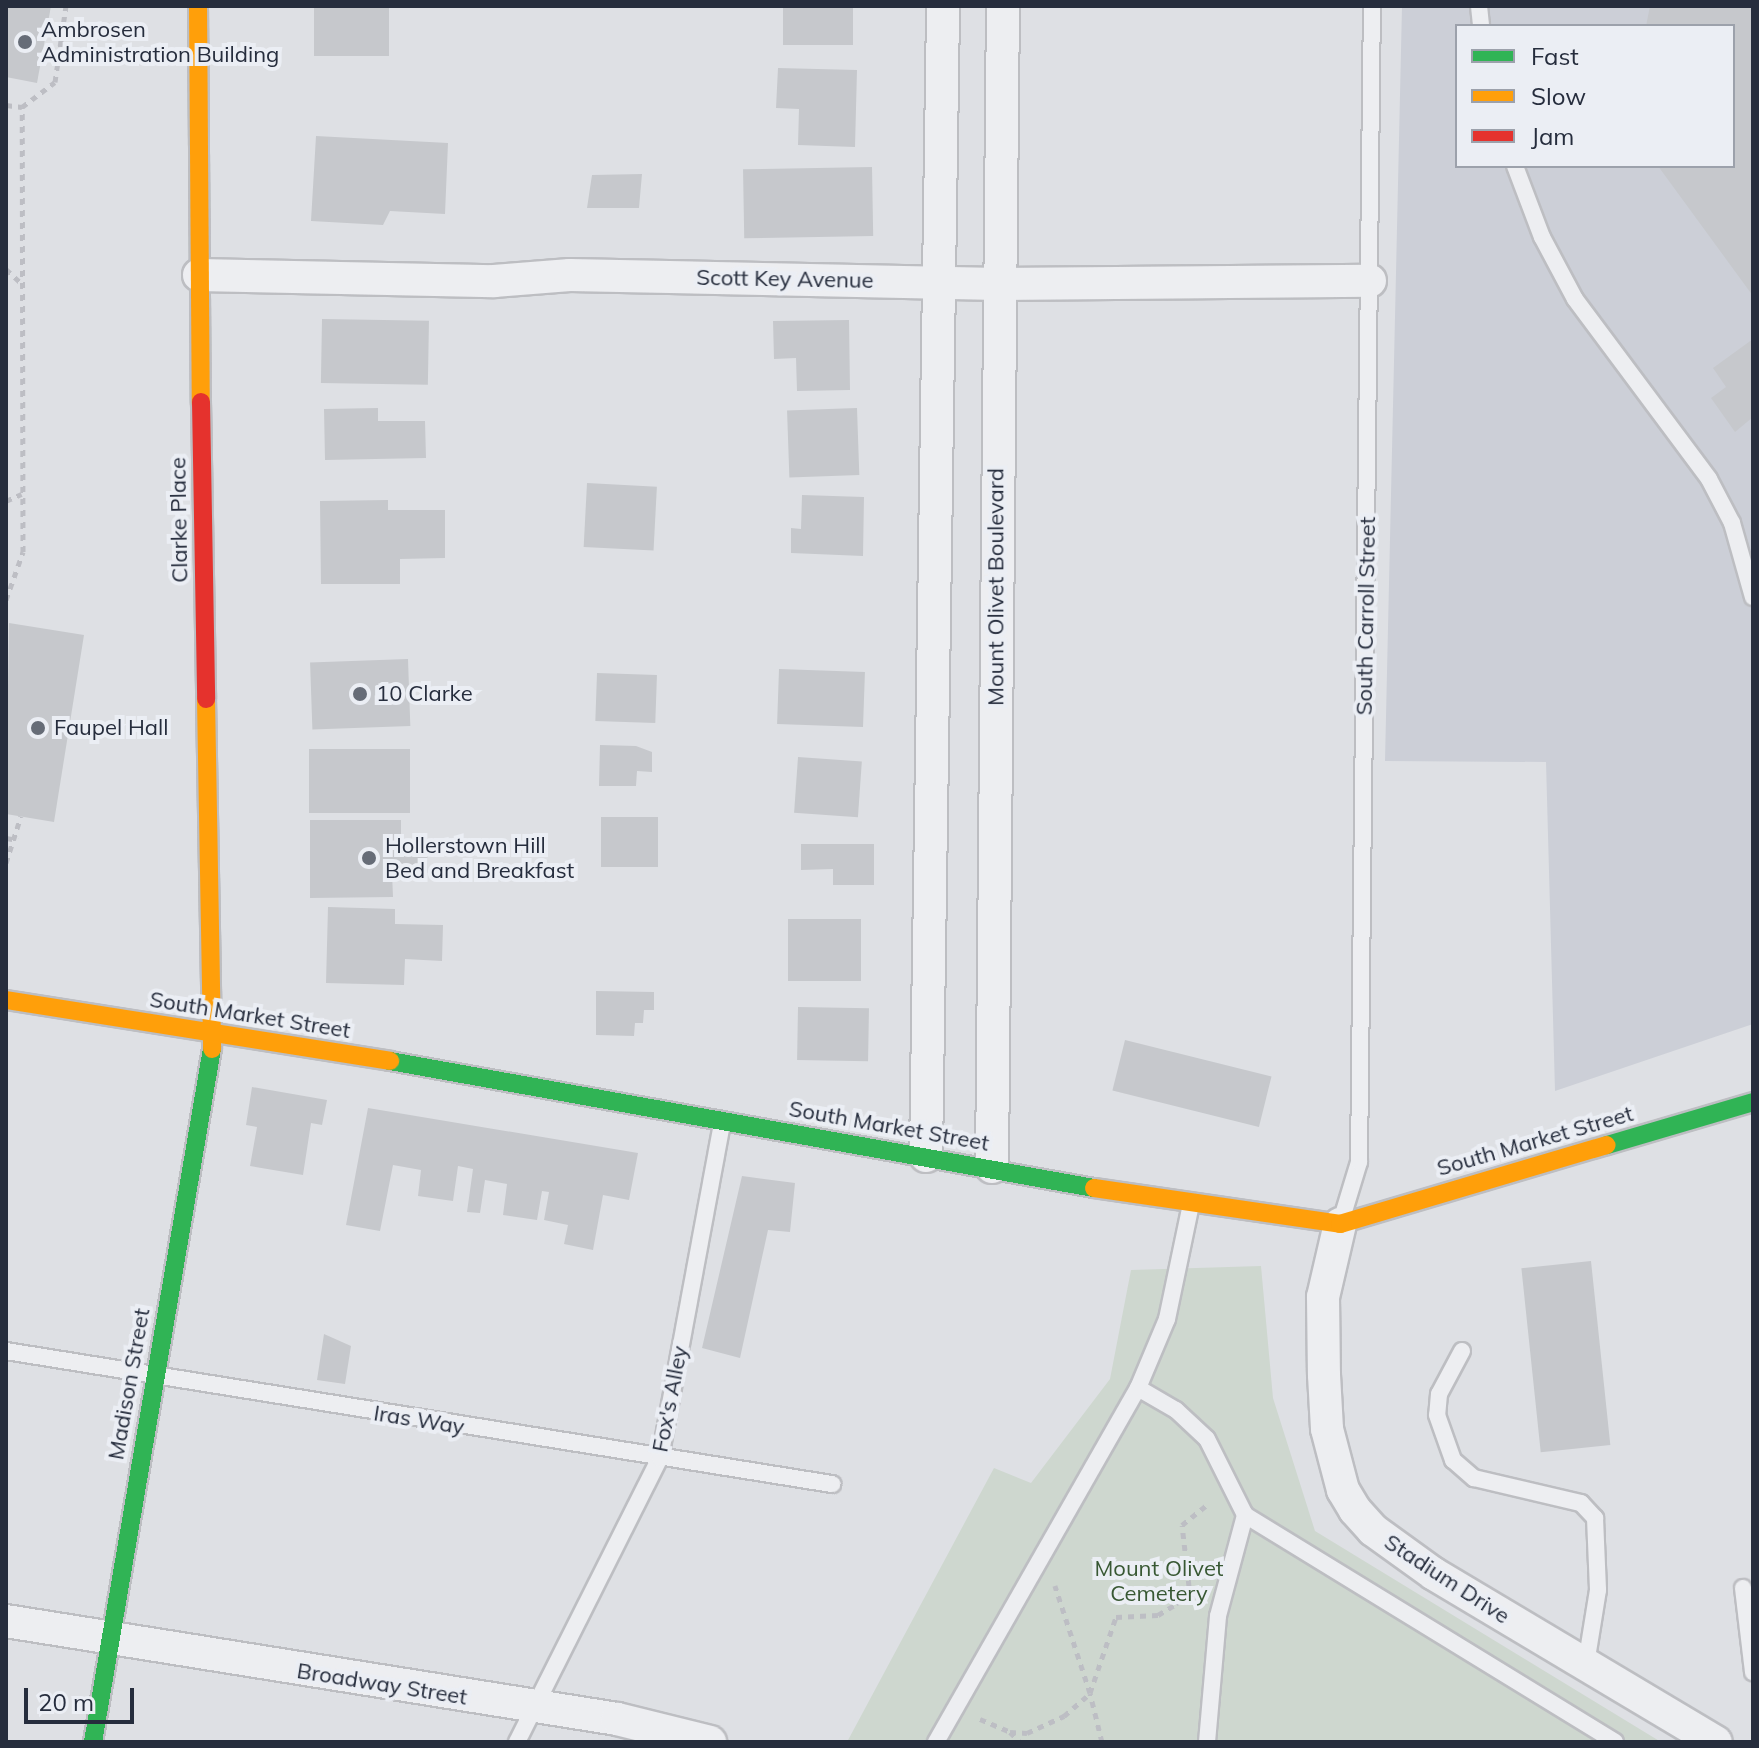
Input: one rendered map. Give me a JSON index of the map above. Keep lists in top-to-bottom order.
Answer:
{
  "streets": {
    "main road": ["Clarke Place", "South Market Street", "Madison Street"],
    "street": [
      "Scott Key Avenue",
      "Mount Olivet Boulevard",
      "Stadium Drive",
      "Broadway Street"
    ],
    "lane": ["South Carroll Street", "Fox's Alley", "Iras Way"]
  },
  "crossings": [
    ["Scott Key Avenue", "Clarke Place"],
    ["Scott Key Avenue", "Mount Olivet Boulevard"],
    ["Scott Key Avenue", "South Carroll Street"],
    ["Clarke Place", "South Market Street"],
    ["Clarke Place", "Madison Street"],
    ["Mount Olivet Boulevard", "South Market Street"],
    ["South Carroll Street", "South Market Street"],
    ["South Carroll Street", "Stadium Drive"],
    ["South Market Street", "Madison Street"],
    ["South Market Street", "Fox's Alley"],
    ["South Market Street", "Stadium Drive"],
    ["Madison Street", "Iras Way"],
    ["Madison Street", "Broadway Street"],
    ["Fox's Alley", "Iras Way"],
    ["Fox's Alley", "Broadway Street"]
  ],
  "parks": ["Mount Olivet Cemetery"],
  "places": [
    "Ambrosen Administration Building",
    "10 Clarke",
    "Faupel Hall",
    "Hollerstown Hill Bed and Breakfast"
  ],
  "legend": ["Fast", "Slow", "Jam"],
  "scale_bar": "20 m"
}
